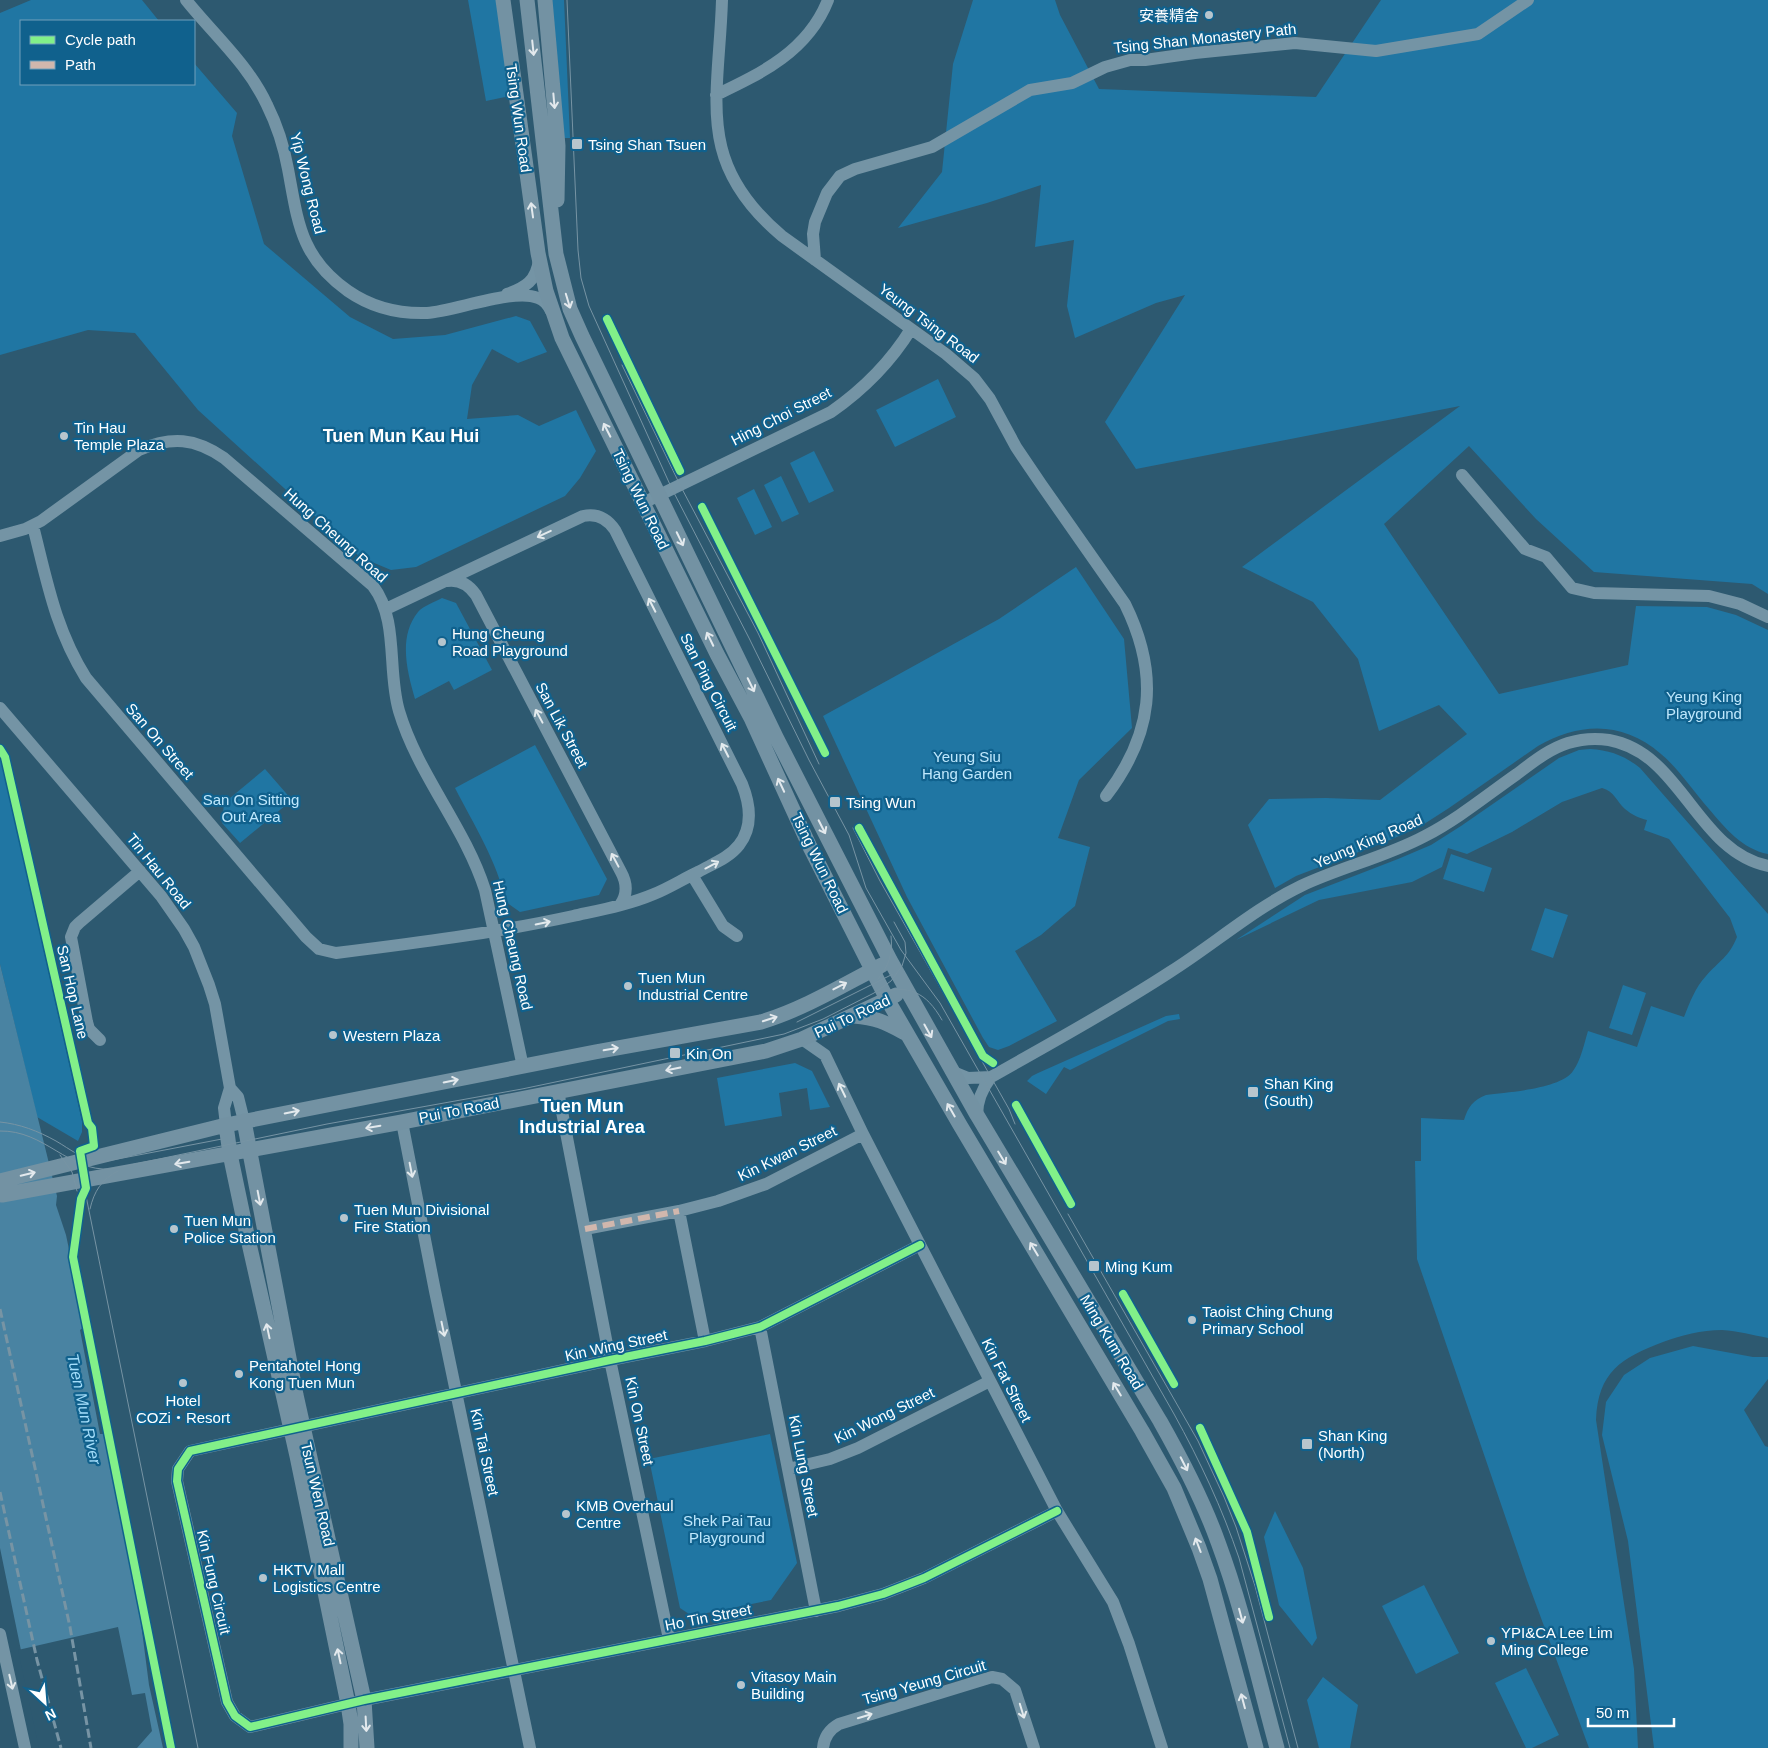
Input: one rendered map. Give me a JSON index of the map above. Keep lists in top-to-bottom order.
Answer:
{
  "streets": {
    "main road": [
      "Tsing Wun Road",
      "Pui To Road",
      "Ming Kum Road",
      "Tsun Wen Road"
    ],
    "street": [
      "Tsing Shan Monastery Path",
      "Yip Wong Road",
      "Yeung Tsing Road",
      "Hing Choi Street",
      "Hung Cheung Road",
      "San Ping Circuit",
      "San Lik Street",
      "San On Street",
      "Yeung King Road",
      "Tin Hau Road",
      "San Hop Lane",
      "Kin Kwan Street",
      "Kin Wing Street",
      "Kin Fat Street",
      "Kin Wong Street",
      "Kin On Street",
      "Kin Tai Street",
      "Kin Lung Street",
      "Kin Fung Circuit",
      "Ho Tin Street",
      "Tsing Yeung Circuit"
    ]
  },
  "crossings": [
    ["Tsing Shan Monastery Path", "Yeung Tsing Road"],
    ["Tsing Wun Road", "Yip Wong Road"],
    ["Tsing Wun Road", "Hing Choi Street"],
    ["Tsing Wun Road", "Pui To Road"],
    ["Tsing Wun Road", "Ming Kum Road"],
    ["Yeung Tsing Road", "Hing Choi Street"],
    ["Hung Cheung Road", "San Ping Circuit"],
    ["Hung Cheung Road", "San On Street"],
    ["Hung Cheung Road", "Pui To Road"],
    ["San Ping Circuit", "San Lik Street"],
    ["San Ping Circuit", "San On Street"],
    ["Yeung King Road", "Ming Kum Road"],
    ["Tin Hau Road", "San Hop Lane"],
    ["Tin Hau Road", "Pui To Road"],
    ["Tin Hau Road", "Tsun Wen Road"],
    ["Pui To Road", "Ming Kum Road"],
    ["Pui To Road", "Kin Fat Street"],
    ["Pui To Road", "Kin On Street"],
    ["Pui To Road", "Kin Tai Street"],
    ["Pui To Road", "Tsun Wen Road"],
    ["Kin Kwan Street", "Kin Fat Street"],
    ["Kin Kwan Street", "Kin On Street"],
    ["Kin Wing Street", "Kin Fat Street"],
    ["Kin Wing Street", "Kin On Street"],
    ["Kin Wing Street", "Kin Tai Street"],
    ["Kin Wing Street", "Kin Lung Street"],
    ["Kin Wing Street", "Tsun Wen Road"],
    ["Kin Wing Street", "Kin Fung Circuit"],
    ["Kin Fat Street", "Kin Wong Street"],
    ["Kin Fat Street", "Ho Tin Street"],
    ["Kin Wong Street", "Kin Lung Street"],
    ["Kin On Street", "Ho Tin Street"],
    ["Kin Tai Street", "Ho Tin Street"],
    ["Kin Lung Street", "Ho Tin Street"],
    ["Tsun Wen Road", "Kin Fung Circuit"],
    ["Tsun Wen Road", "Ho Tin Street"],
    ["Kin Fung Circuit", "Ho Tin Street"]
  ],
  "one_way": ["San Lik Street", "Kin Tai Street"],
  "districts": ["Tuen Mun Kau Hui", "Tuen Mun Industrial Area"],
  "water": ["Tuen Mun River"],
  "parks": [
    "Yeung King Playground",
    "Yeung Siu Hang Garden",
    "San On Sitting Out Area",
    "Shek Pai Tau Playground"
  ],
  "places": {
    "other": [
      "安養精舍",
      "Tin Hau Temple Plaza",
      "Hung Cheung Road Playground",
      "Tuen Mun Industrial Centre",
      "Western Plaza",
      "Tuen Mun Divisional Fire Station",
      "Tuen Mun Police Station",
      "Taoist Ching Chung Primary School",
      "Pentahotel Hong Kong Tuen Mun",
      "Hotel COZi‧Resort",
      "KMB Overhaul Centre",
      "HKTV Mall Logistics Centre",
      "YPI&CA Lee Lim Ming College",
      "Vitasoy Main Building"
    ],
    "transit": [
      "Tsing Shan Tsuen",
      "Tsing Wun",
      "Kin On",
      "Shan King (South)",
      "Ming Kum",
      "Shan King (North)"
    ]
  },
  "legend": ["Cycle path", "Path"],
  "scale_bar": "50 m",
  "north": "bottom right"
}
